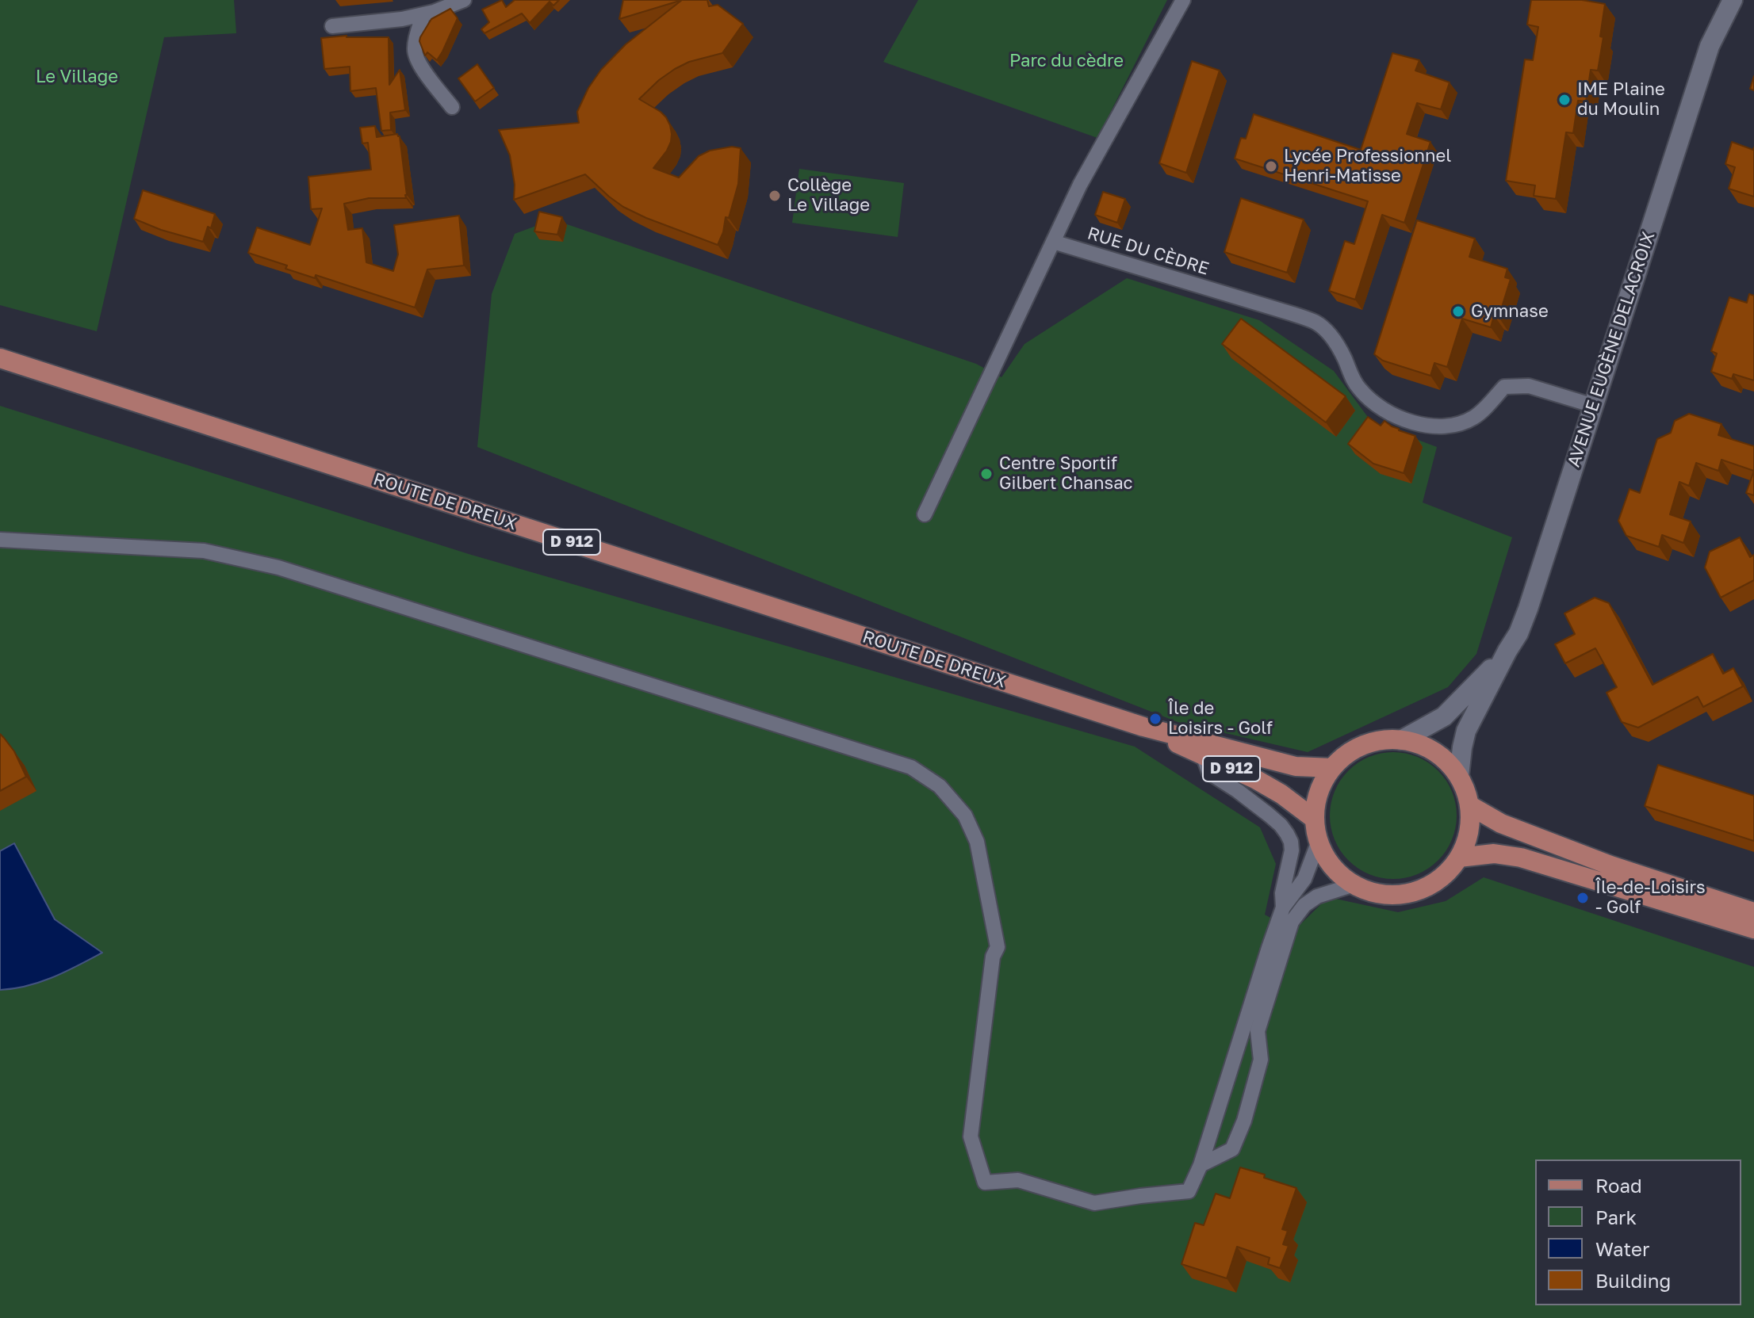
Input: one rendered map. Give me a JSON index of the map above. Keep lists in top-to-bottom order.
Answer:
{
  "streets": {
    "main road": ["AVENUE EUGÈNE DELACROIX", "ROUTE DE DREUX", "D 912"],
    "street": ["RUE DU CÈDRE"]
  },
  "crossings": [
    ["RUE DU CÈDRE", "AVENUE EUGÈNE DELACROIX"],
    ["AVENUE EUGÈNE DELACROIX", "ROUTE DE DREUX"]
  ],
  "parks": ["Parc du cèdre", "Le Village"],
  "places": [
    "IME Plaine du Moulin",
    "Lycée Professionnel Henri-Matisse",
    "Collège Le Village",
    "Gymnase",
    "Centre Sportif Gilbert Chansac",
    "Île de Loisirs - Golf",
    "Île-de-Loisirs - Golf"
  ],
  "legend": [
    "Road",
    "Park",
    "Water",
    "Building"
  ]
}
